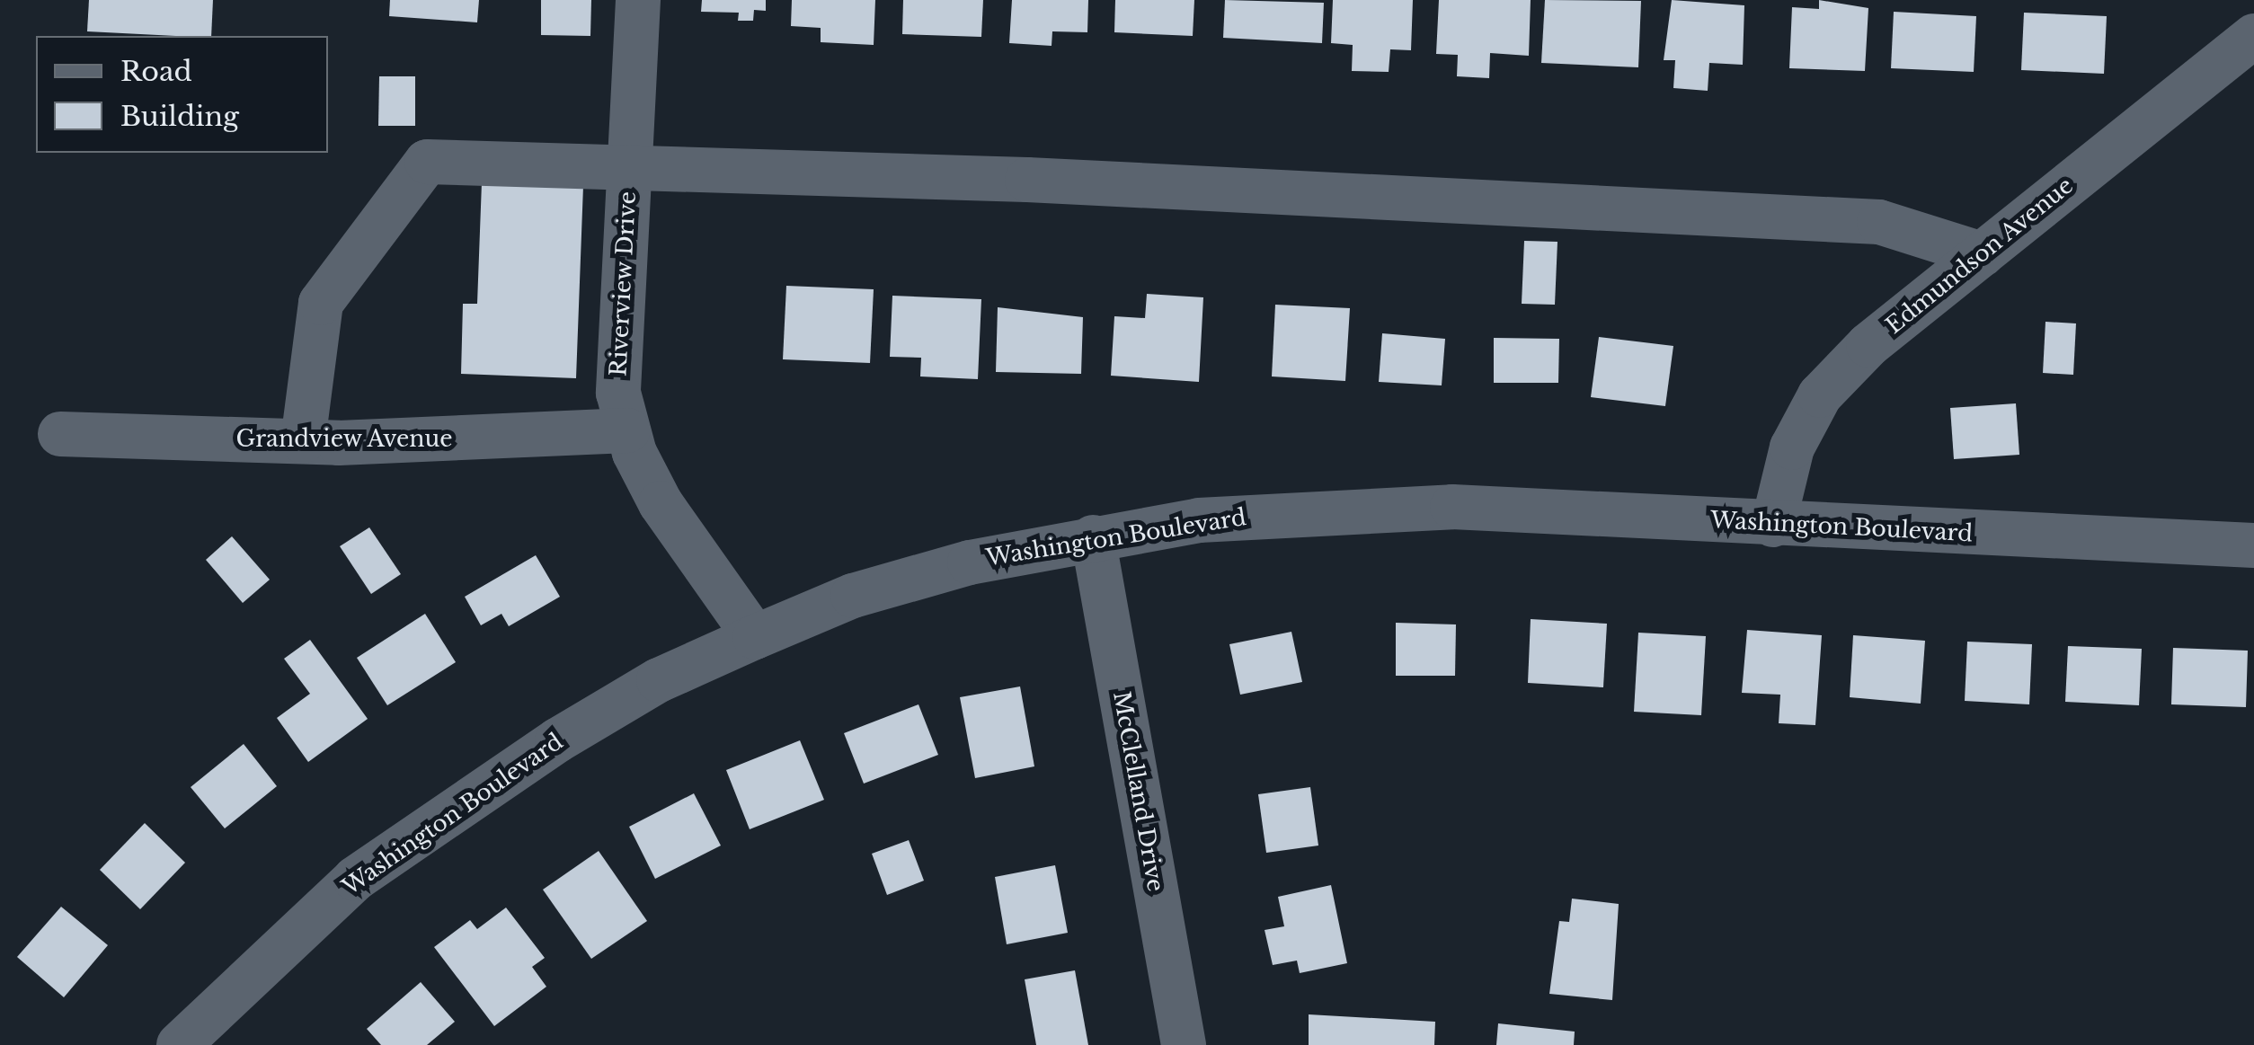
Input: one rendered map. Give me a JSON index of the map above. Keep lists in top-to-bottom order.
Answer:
{
  "streets": {
    "street": [
      "Edmundson Avenue",
      "Riverview Drive",
      "Grandview Avenue",
      "Washington Boulevard",
      "McClelland Drive"
    ]
  },
  "crossings": [
    ["Edmundson Avenue", "Washington Boulevard"],
    ["Riverview Drive", "Grandview Avenue"],
    ["Riverview Drive", "Washington Boulevard"],
    ["Washington Boulevard", "McClelland Drive"]
  ],
  "legend": ["Road", "Building"]
}
